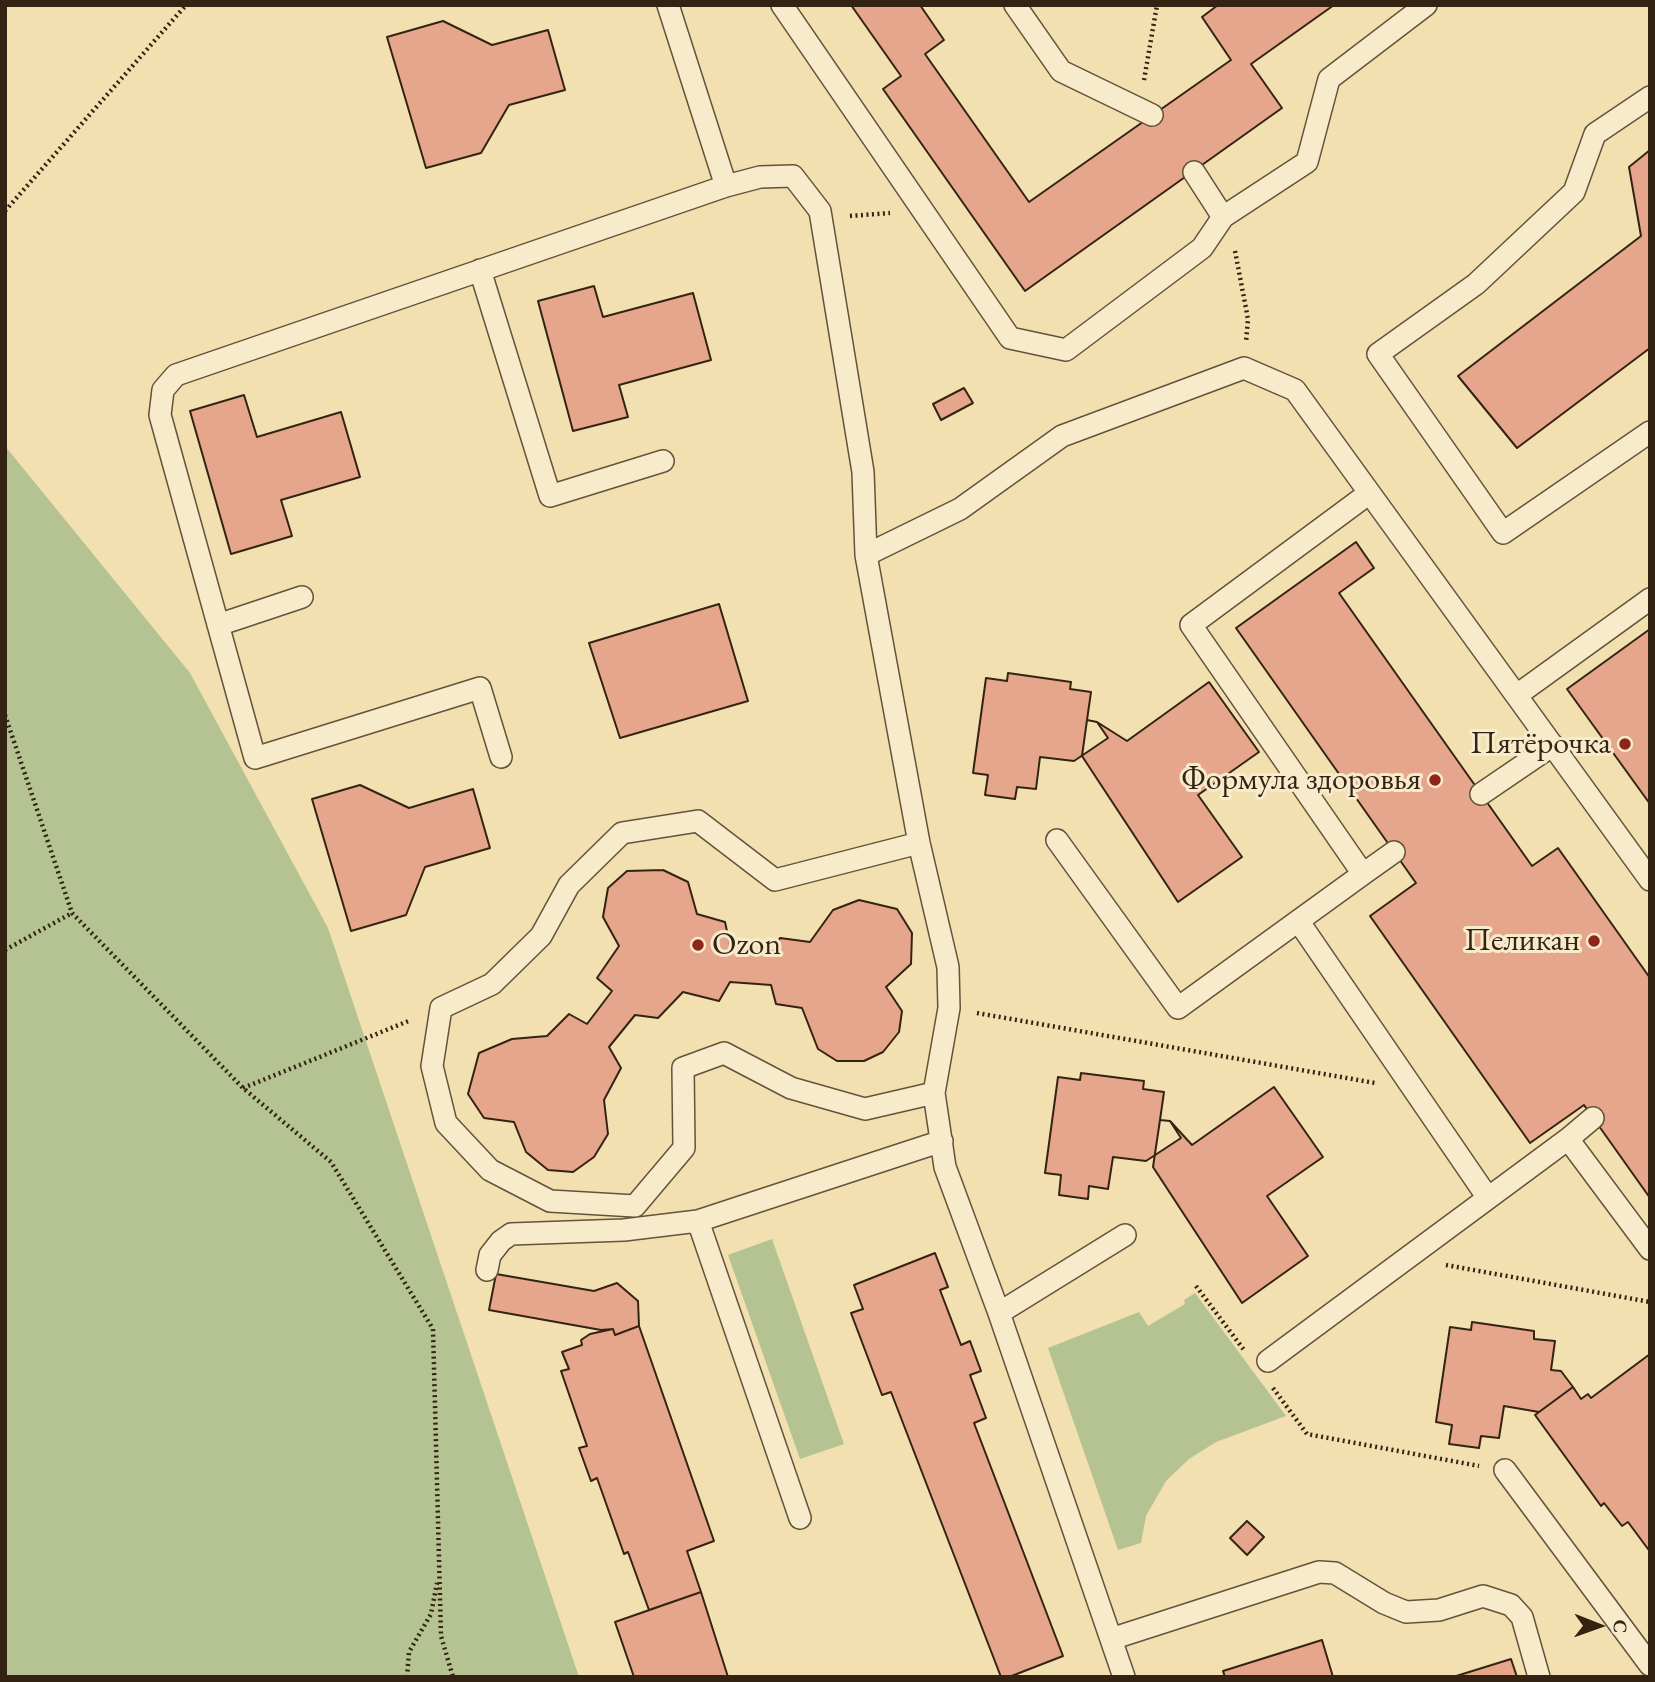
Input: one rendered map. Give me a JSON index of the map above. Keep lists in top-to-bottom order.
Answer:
{
  "places": [
    "Пятёрочка",
    "Формула здоровья",
    "Пеликан",
    "Ozon"
  ],
  "north": "right"
}
